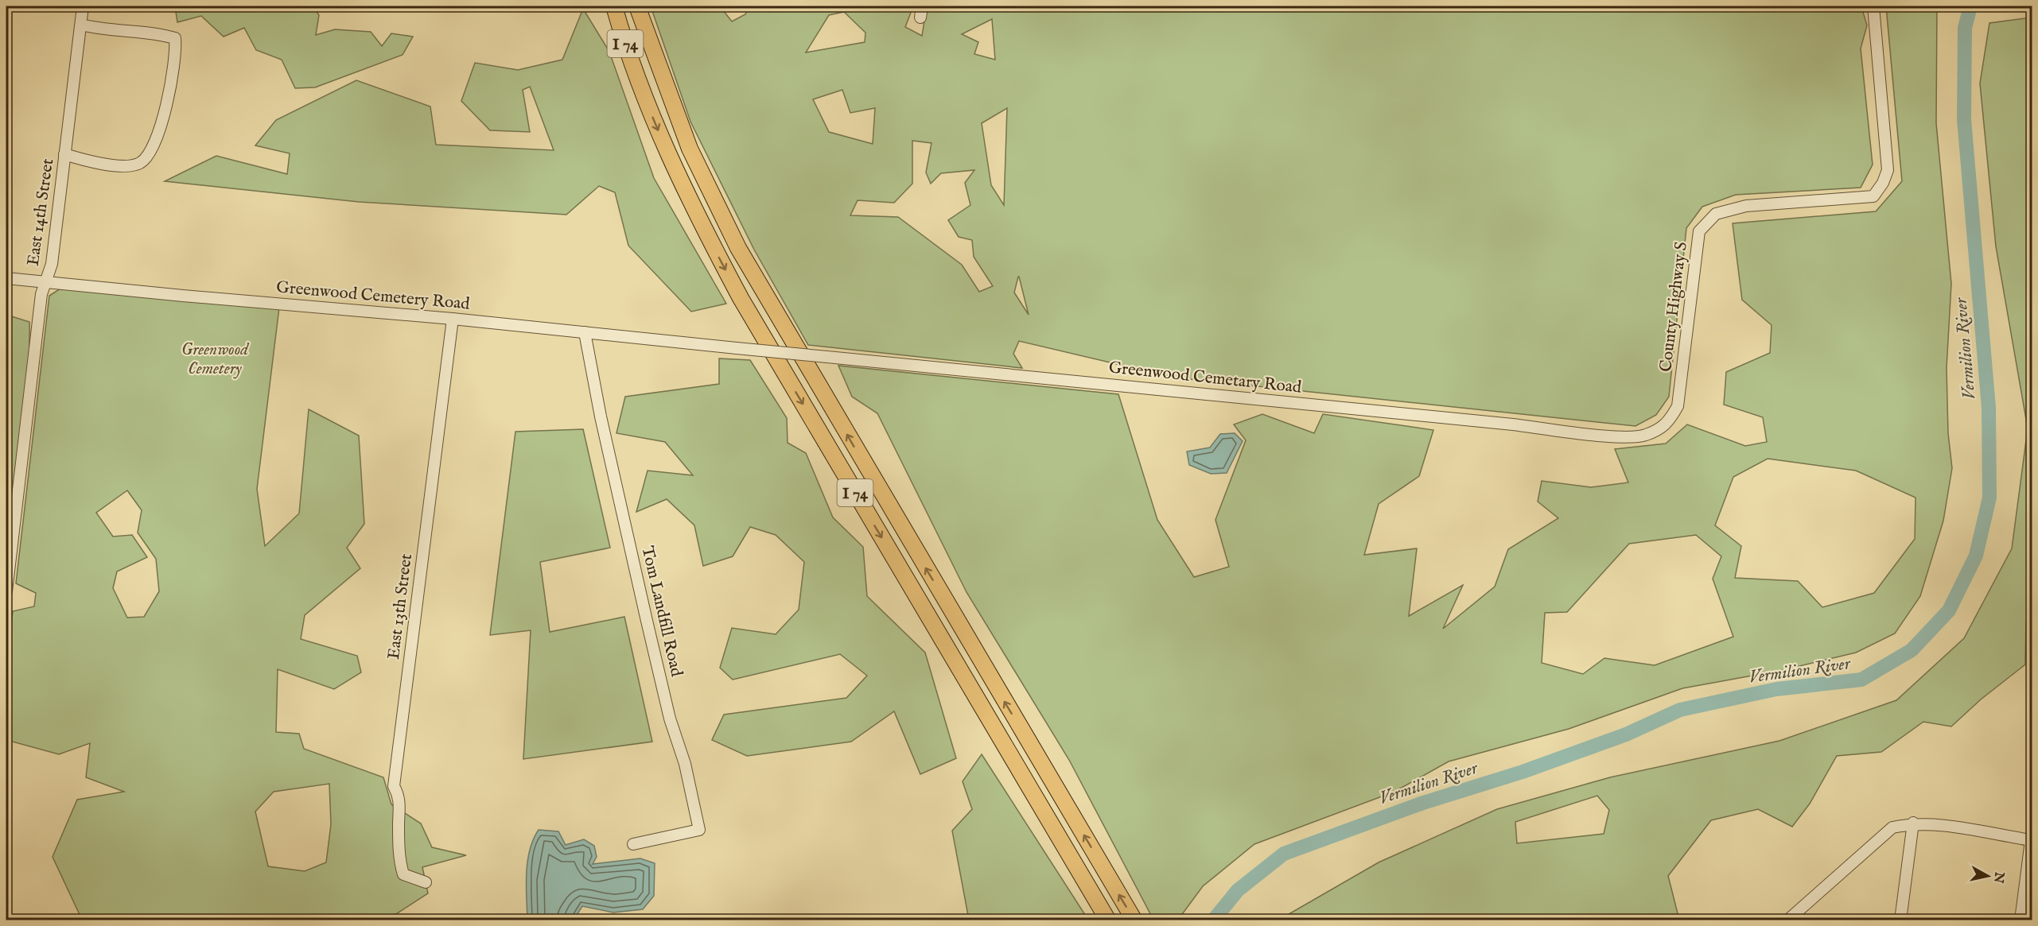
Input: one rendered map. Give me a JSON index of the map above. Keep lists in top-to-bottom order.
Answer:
{
  "streets": {
    "highway": ["I 74"],
    "street": [
      "East 14th Street",
      "Greenwood Cemetery Road",
      "County Highway S",
      "Greenwood Cemetary Road",
      "East 13th Street",
      "Tom Landfill Road"
    ]
  },
  "crossings": [
    ["East 14th Street", "Greenwood Cemetery Road"],
    ["Greenwood Cemetery Road", "Greenwood Cemetary Road"],
    ["Greenwood Cemetery Road", "East 13th Street"],
    ["Greenwood Cemetery Road", "Tom Landfill Road"],
    ["County Highway S", "Greenwood Cemetary Road"]
  ],
  "water": ["Vermilion River"],
  "parks": ["Greenwood Cemetery"],
  "north": "right"
}
